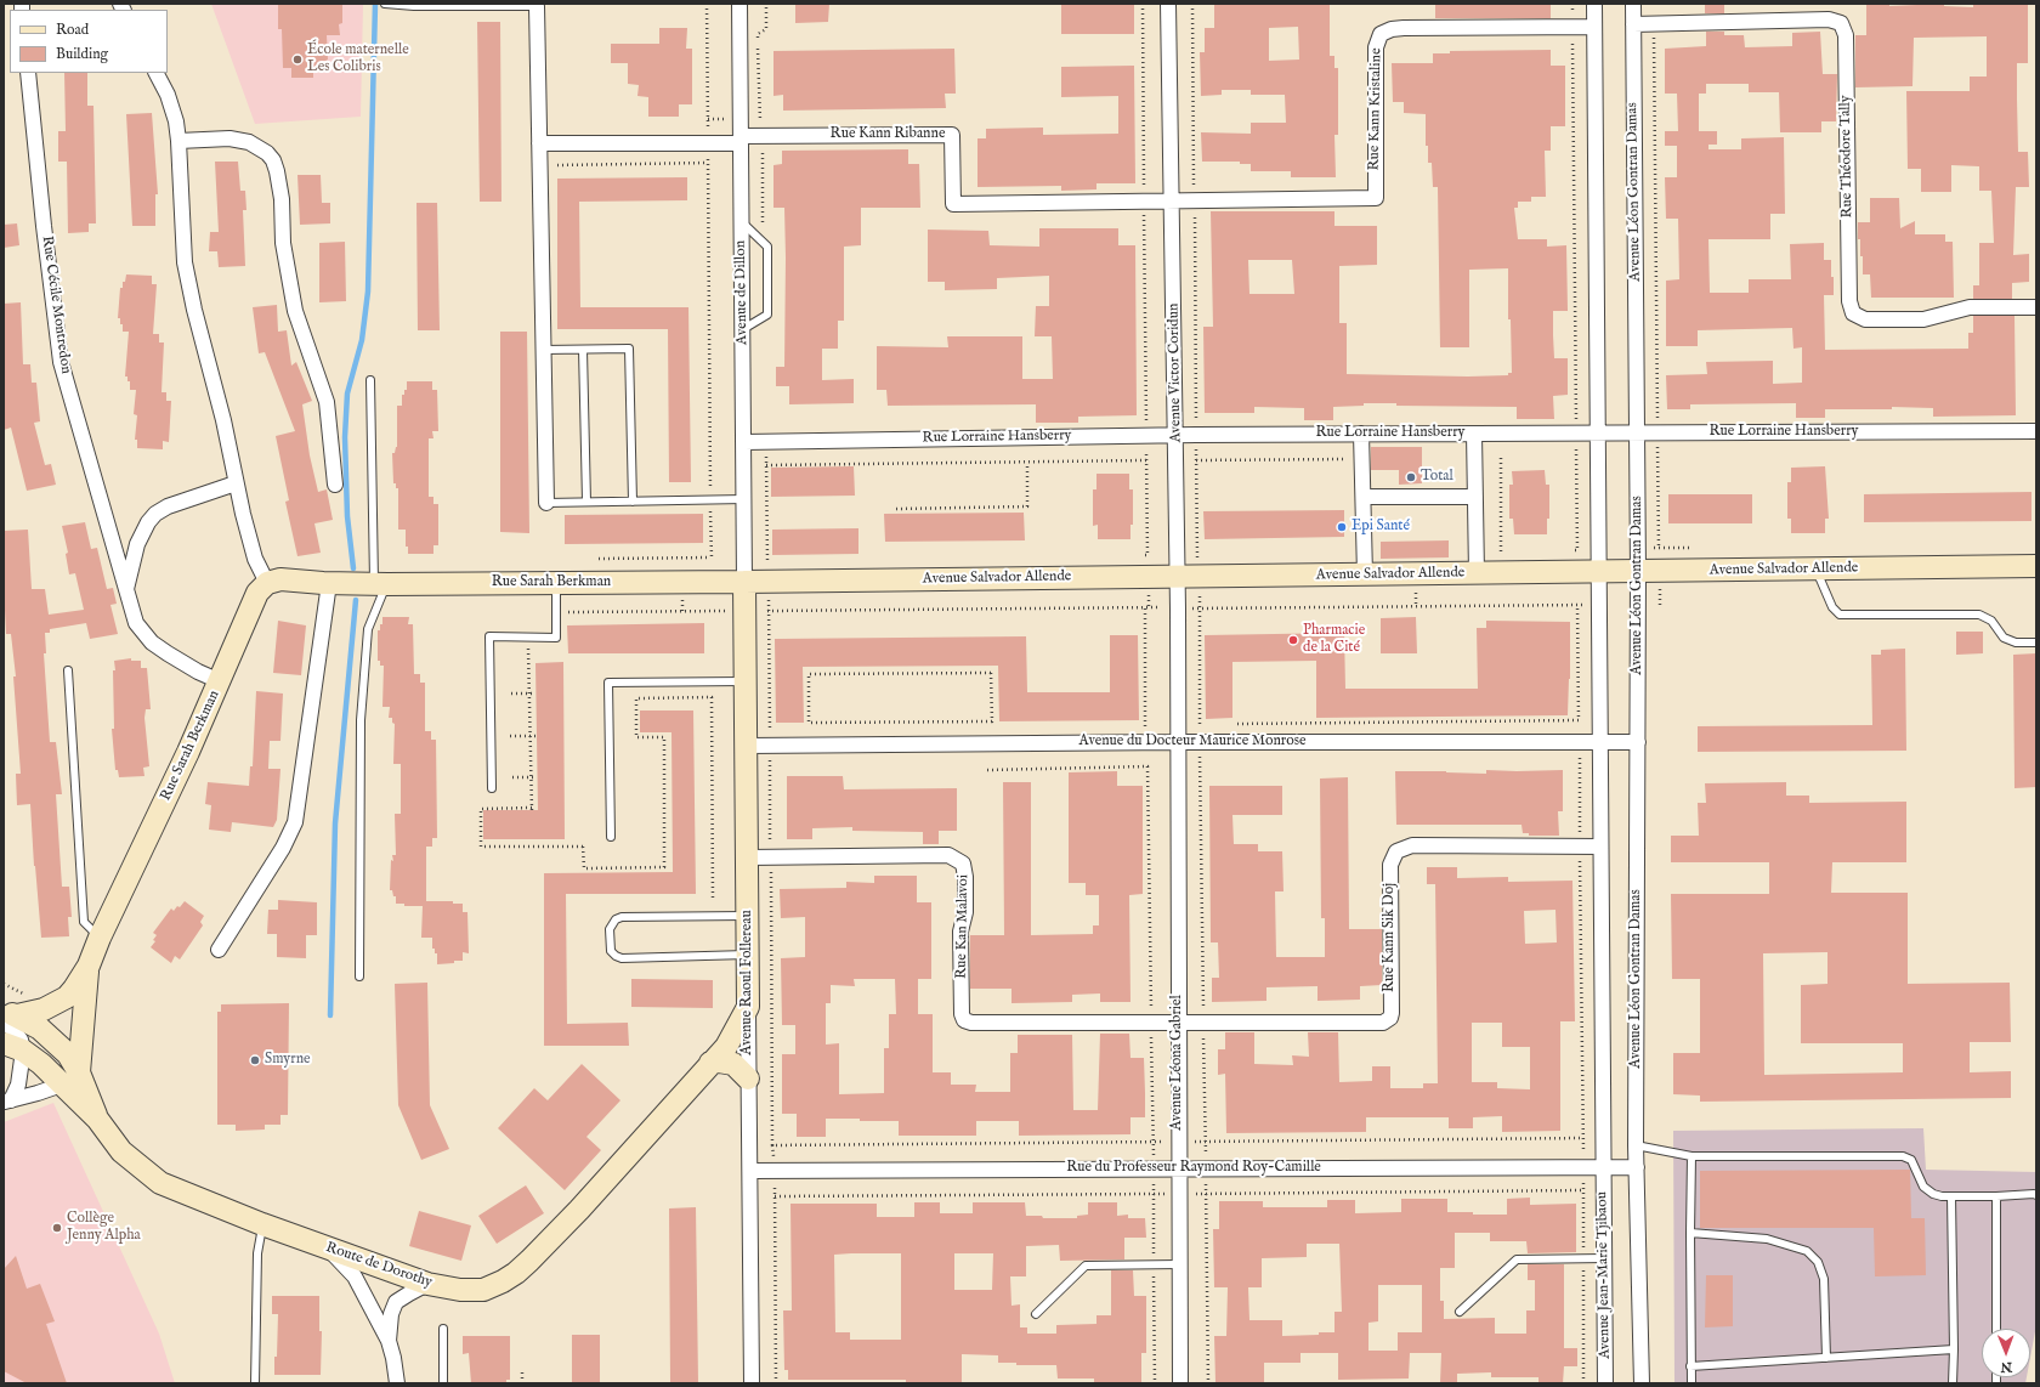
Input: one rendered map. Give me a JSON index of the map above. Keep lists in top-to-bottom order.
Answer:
{
  "streets": {
    "main road": [
      "Avenue Salvador Allende",
      "Rue Sarah Berkman",
      "Avenue Raoul Follereau",
      "Route de Dorothy"
    ],
    "street": [
      "Rue Kann Kristaline",
      "Rue Kann Ribanne",
      "Rue Théodore Tally",
      "Avenue Léon Gontran Damas",
      "Avenue de Dillon",
      "Rue Cécile Montredon",
      "Avenue Victor Coridun",
      "Rue Lorraine Hansberry",
      "Avenue du Docteur Maurice Monrose",
      "Rue Kan Malavoi",
      "Rue Kann Sik Doj",
      "Avenue Léona Gabriel",
      "Rue du Professeur Raymond Roy-Camille",
      "Avenue Jean-Marie Tjibaou"
    ]
  },
  "crossings": [
    ["Rue Kann Kristaline", "Rue Kann Ribanne"],
    ["Rue Kann Kristaline", "Avenue Victor Coridun"],
    ["Rue Kann Ribanne", "Avenue de Dillon"],
    ["Rue Kann Ribanne", "Avenue Victor Coridun"],
    ["Rue Théodore Tally", "Avenue Léon Gontran Damas"],
    ["Avenue Léon Gontran Damas", "Rue Lorraine Hansberry"],
    ["Avenue Léon Gontran Damas", "Avenue Salvador Allende"],
    ["Avenue Léon Gontran Damas", "Avenue du Docteur Maurice Monrose"],
    ["Avenue Léon Gontran Damas", "Rue du Professeur Raymond Roy-Camille"],
    ["Avenue de Dillon", "Rue Lorraine Hansberry"],
    ["Avenue de Dillon", "Avenue Salvador Allende"],
    ["Avenue de Dillon", "Rue Sarah Berkman"],
    ["Avenue de Dillon", "Avenue Raoul Follereau"],
    ["Rue Cécile Montredon", "Rue Sarah Berkman"],
    ["Avenue Victor Coridun", "Rue Lorraine Hansberry"],
    ["Avenue Victor Coridun", "Avenue Salvador Allende"],
    ["Avenue Victor Coridun", "Avenue du Docteur Maurice Monrose"],
    ["Avenue Victor Coridun", "Avenue Léona Gabriel"],
    ["Avenue Salvador Allende", "Rue Sarah Berkman"],
    ["Avenue Salvador Allende", "Avenue Raoul Follereau"],
    ["Rue Sarah Berkman", "Avenue Raoul Follereau"],
    ["Avenue du Docteur Maurice Monrose", "Avenue Raoul Follereau"],
    ["Avenue du Docteur Maurice Monrose", "Avenue Léona Gabriel"],
    ["Rue Kan Malavoi", "Rue Kann Sik Doj"],
    ["Rue Kan Malavoi", "Avenue Raoul Follereau"],
    ["Rue Kan Malavoi", "Avenue Léona Gabriel"],
    ["Rue Kann Sik Doj", "Avenue Léona Gabriel"],
    ["Avenue Raoul Follereau", "Rue du Professeur Raymond Roy-Camille"],
    ["Avenue Raoul Follereau", "Route de Dorothy"],
    ["Avenue Léona Gabriel", "Rue du Professeur Raymond Roy-Camille"],
    ["Rue du Professeur Raymond Roy-Camille", "Avenue Jean-Marie Tjibaou"]
  ],
  "places": [
    "École maternelle Les Colibris",
    "Total",
    "Epi Santé",
    "Pharmacie de la Cité",
    "Smyrne",
    "Collège Jenny Alpha"
  ],
  "legend": ["Road", "Building"],
  "north": "bottom"
}
